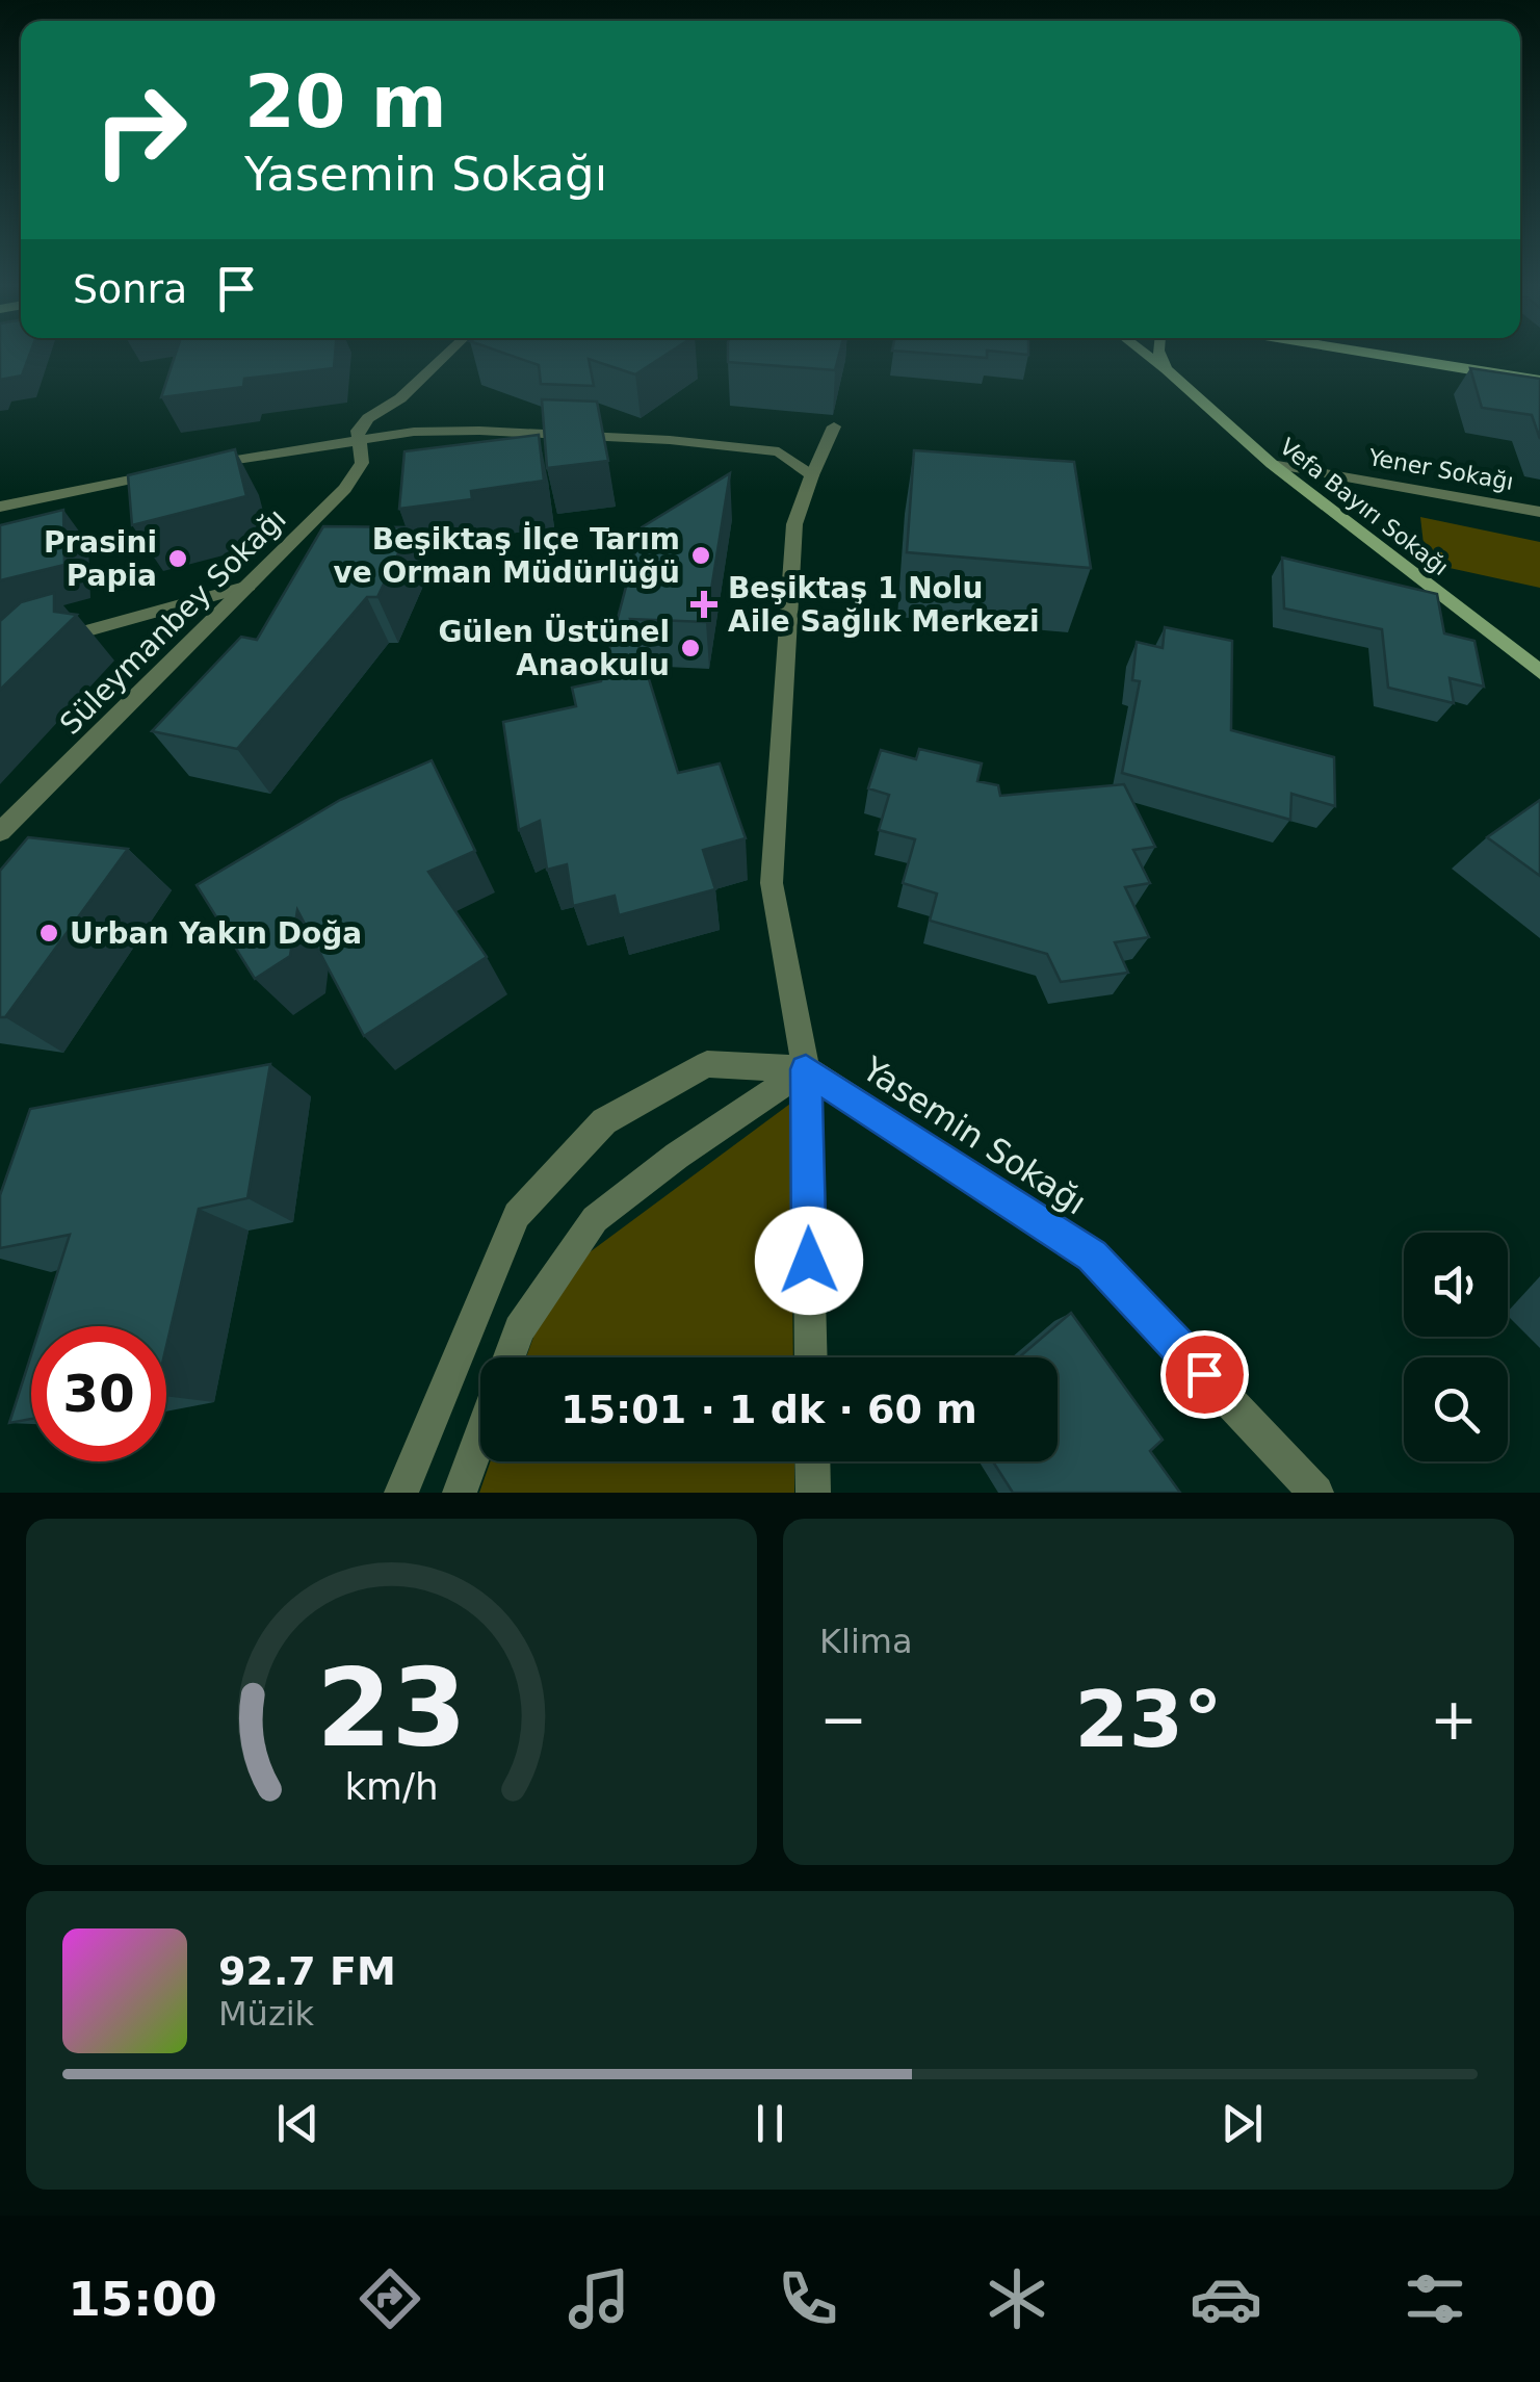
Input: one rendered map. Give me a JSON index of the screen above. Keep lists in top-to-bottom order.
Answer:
{
  "streets": {
    "street": [
      "Yener Sokağı",
      "Vefa Bayırı Sokağı",
      "Süleymanbey Sokağı",
      "Yasemin Sokağı"
    ]
  },
  "crossings": [
    ["Yener Sokağı", "Vefa Bayırı Sokağı"]
  ],
  "places": {
    "other": [
      "Beşiktaş İlçe Tarım ve Orman Müdürlüğü",
      "Prasini Papia",
      "Gülen Üstünel Anaokulu",
      "Urban Yakın Doğa"
    ],
    "health": ["Beşiktaş 1 Nolu Aile Sağlık Merkezi"]
  },
  "page": {
    "turn": ["20 m", "Yasemin Sokağı"],
    "then": "Sonra",
    "limit": "30",
    "trip": "15:01 · 1 dk · 60 m",
    "tile": "Klima",
    "heat": ["−", "23°", "+"],
    "song": ["92.7 FM", "Müzik"],
    "tabs": "15:00",
    "gauge": ["23", "km/h"]
  }
}
